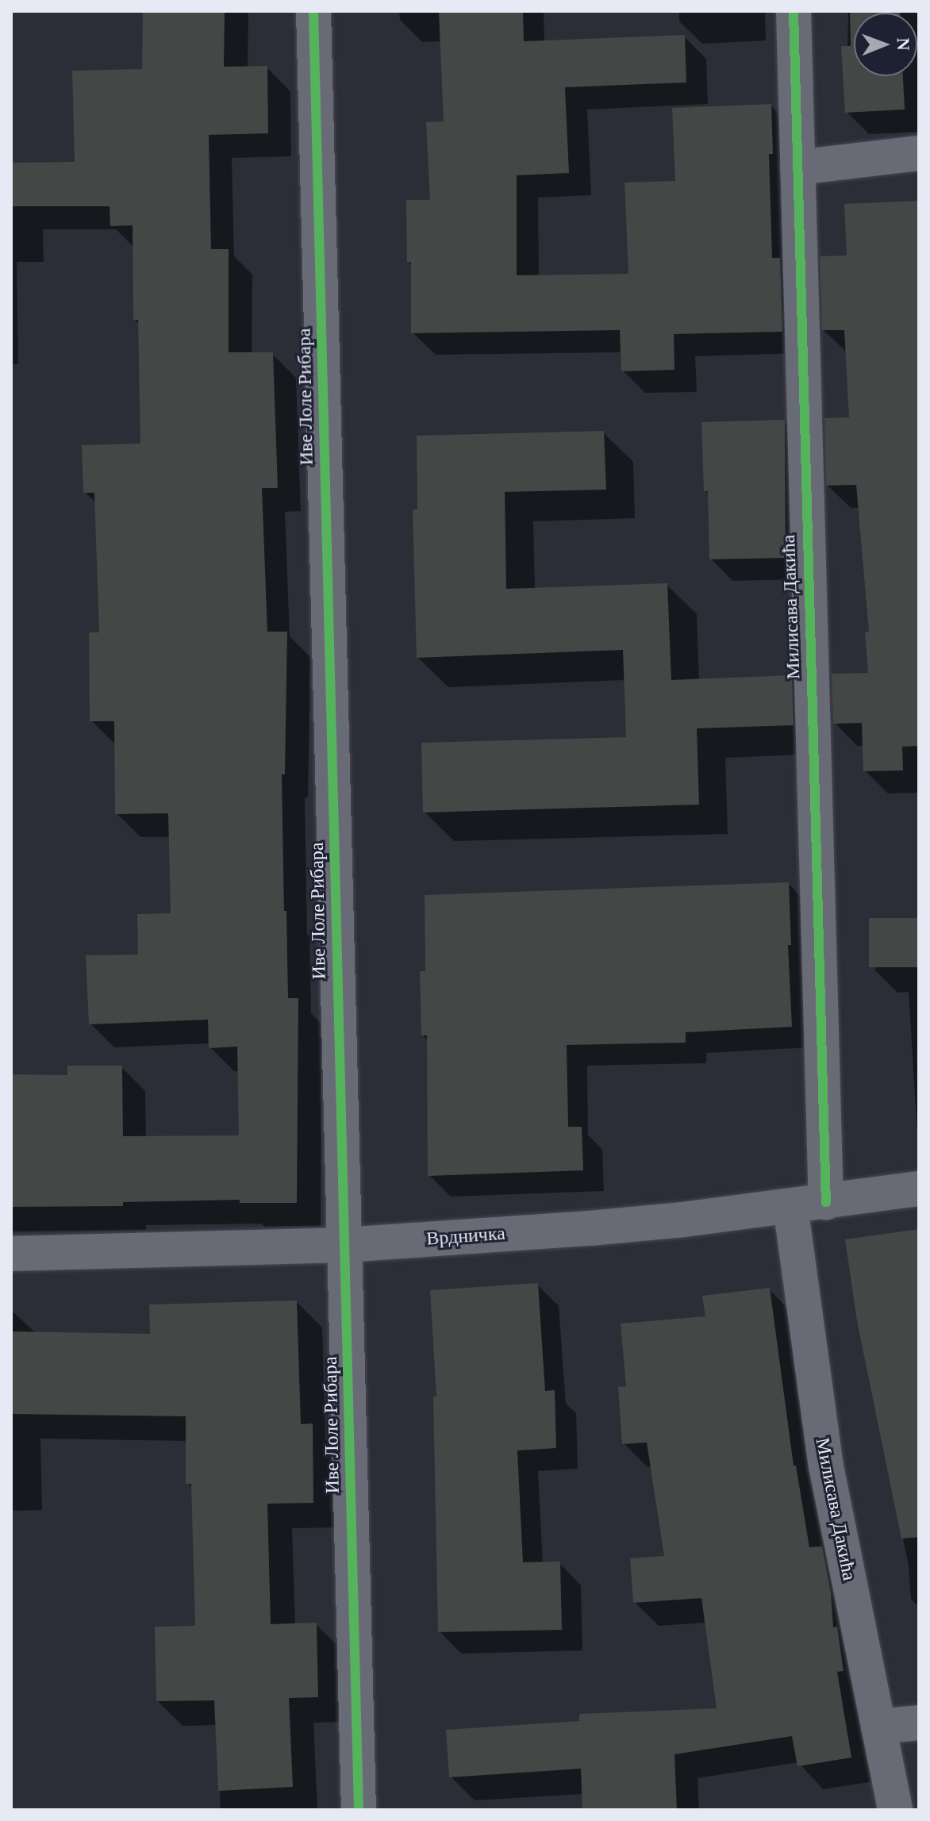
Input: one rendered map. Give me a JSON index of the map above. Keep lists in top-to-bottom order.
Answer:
{
  "streets": {
    "street": ["Иве Лоле Рибара", "Милисава Дакића", "Врдничка"]
  },
  "crossings": [
    ["Иве Лоле Рибара", "Врдничка"],
    ["Милисава Дакића", "Врдничка"]
  ],
  "north": "right"
}
